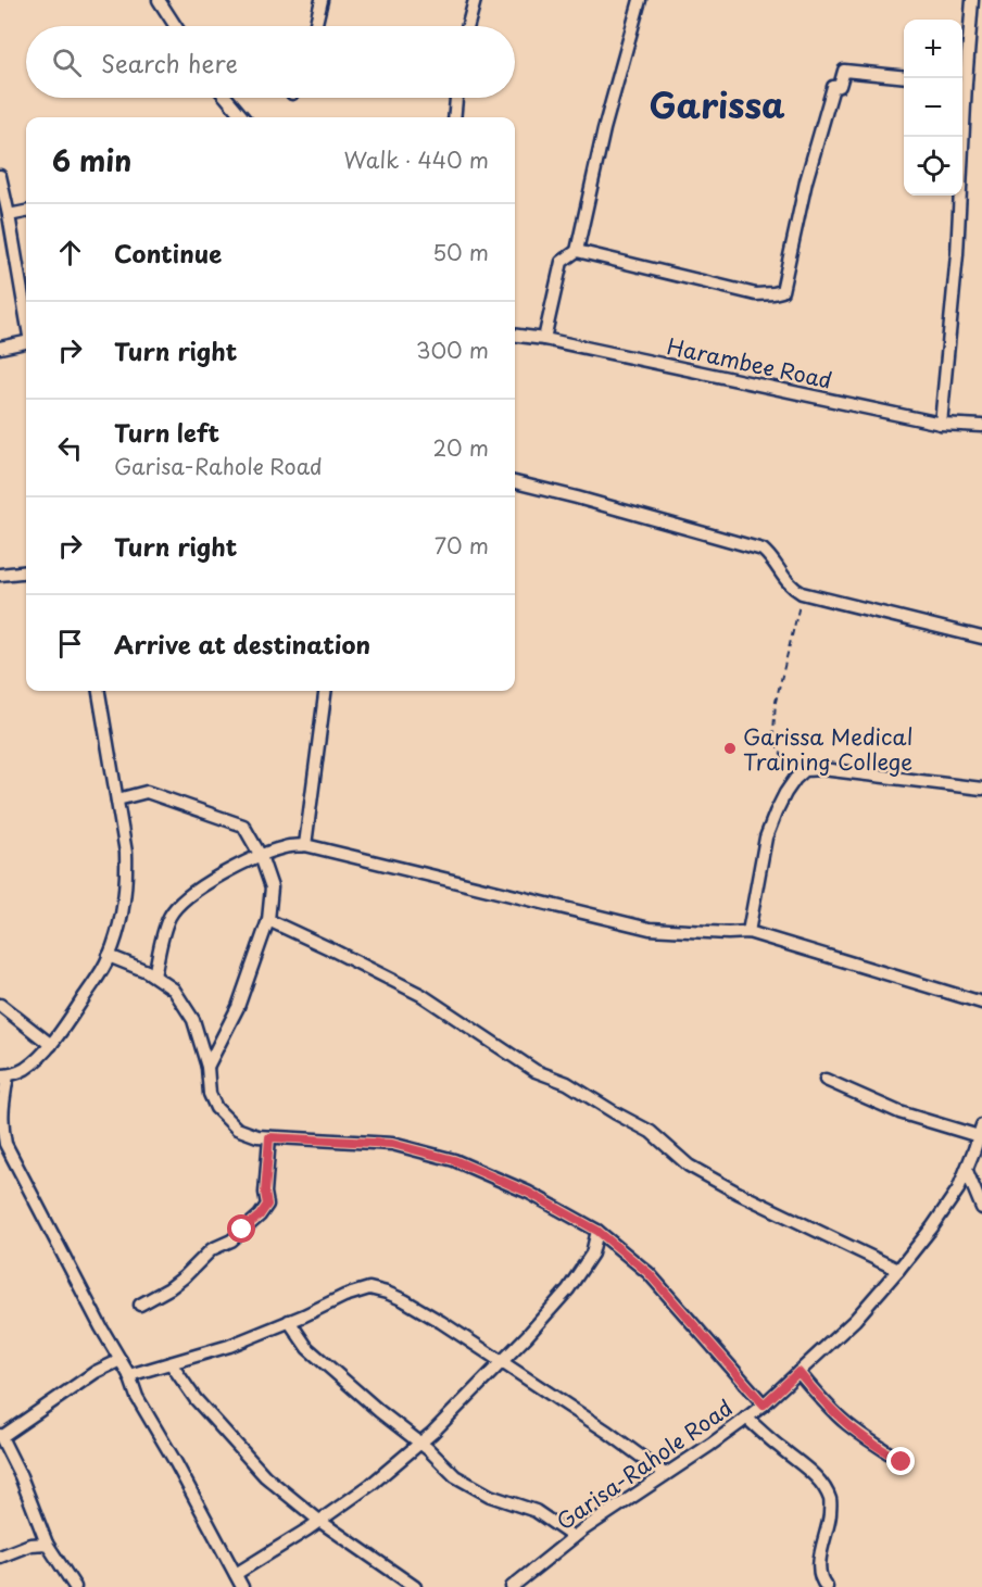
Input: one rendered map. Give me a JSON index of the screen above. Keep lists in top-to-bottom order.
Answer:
{
  "streets": {
    "street": ["Harambee Road", "Garisa-Rahole Road"]
  },
  "districts": ["Garissa"],
  "places": ["Garissa Medical Training College"],
  "page": {
    "map_buttons": ["+", "−"],
    "search": "Search here",
    "heading": ["6 min", "Walk · 440 m"],
    "list": [
      ["Continue", "50 m"],
      ["Turn right", "300 m"],
      ["Turn left", "Garisa-Rahole Road", "20 m"],
      ["Turn right", "70 m"],
      "Arrive at destination"
    ]
  }
}
